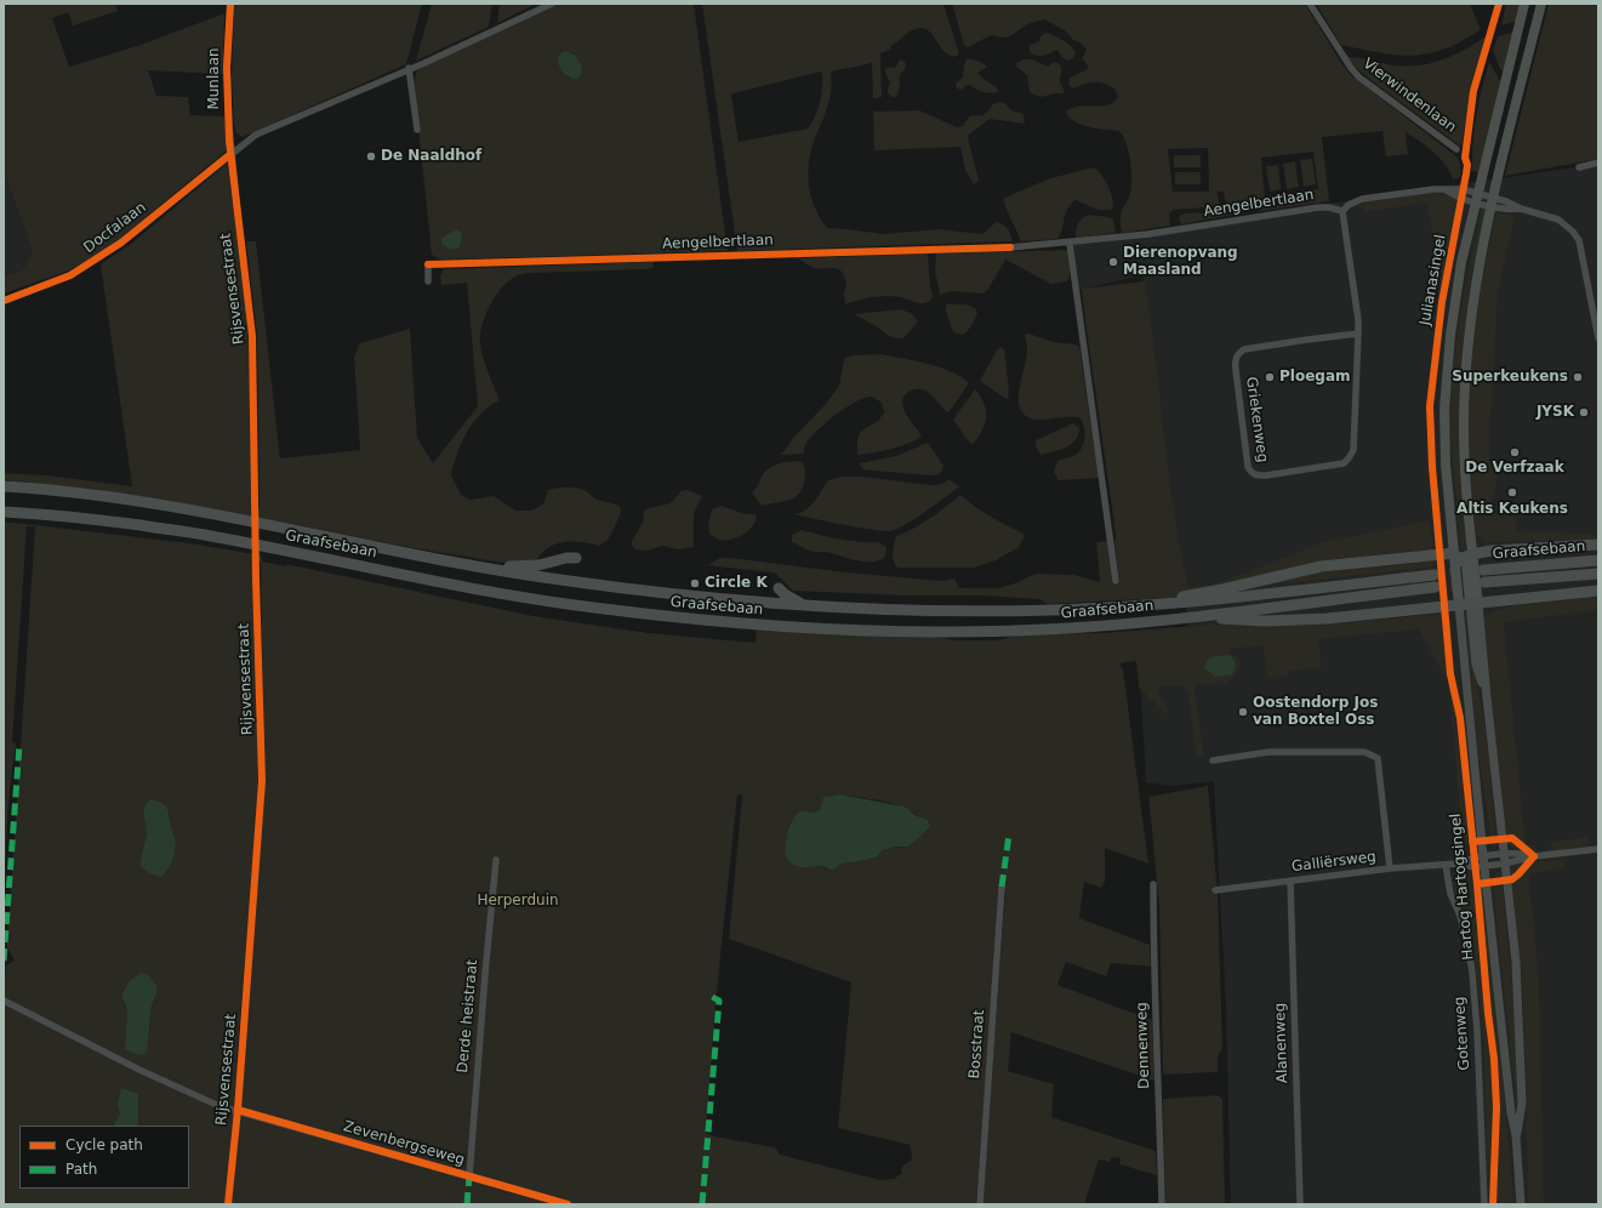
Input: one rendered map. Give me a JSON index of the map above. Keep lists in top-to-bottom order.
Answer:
{
  "streets": {
    "main road": ["Julianasingel", "Graafsebaan", "Hartog Hartogsingel"],
    "street": [
      "Munlaan",
      "Vierwindenlaan",
      "Aengelbertlaan",
      "Docfalaan",
      "Rijsvensestraat",
      "Griekenweg",
      "Galliërsweg",
      "Derde heistraat",
      "Gotenweg",
      "Alanenweg",
      "Bosstraat",
      "Dennenweg",
      "Zevenbergseweg"
    ]
  },
  "crossings": [
    ["Munlaan", "Docfalaan"],
    ["Munlaan", "Rijsvensestraat"],
    ["Aengelbertlaan", "Griekenweg"],
    ["Docfalaan", "Rijsvensestraat"],
    ["Julianasingel", "Hartog Hartogsingel"],
    ["Galliërsweg", "Hartog Hartogsingel"],
    ["Galliërsweg", "Gotenweg"],
    ["Galliërsweg", "Alanenweg"],
    ["Derde heistraat", "Zevenbergseweg"]
  ],
  "parks": ["Herperduin"],
  "places": [
    "De Naaldhof",
    "Dierenopvang Maasland",
    "Ploegam",
    "Superkeukens",
    "JYSK",
    "De Verfzaak",
    "Altis Keukens",
    "Circle K",
    "Oostendorp Jos van Boxtel Oss"
  ],
  "legend": ["Cycle path", "Path"]
}
